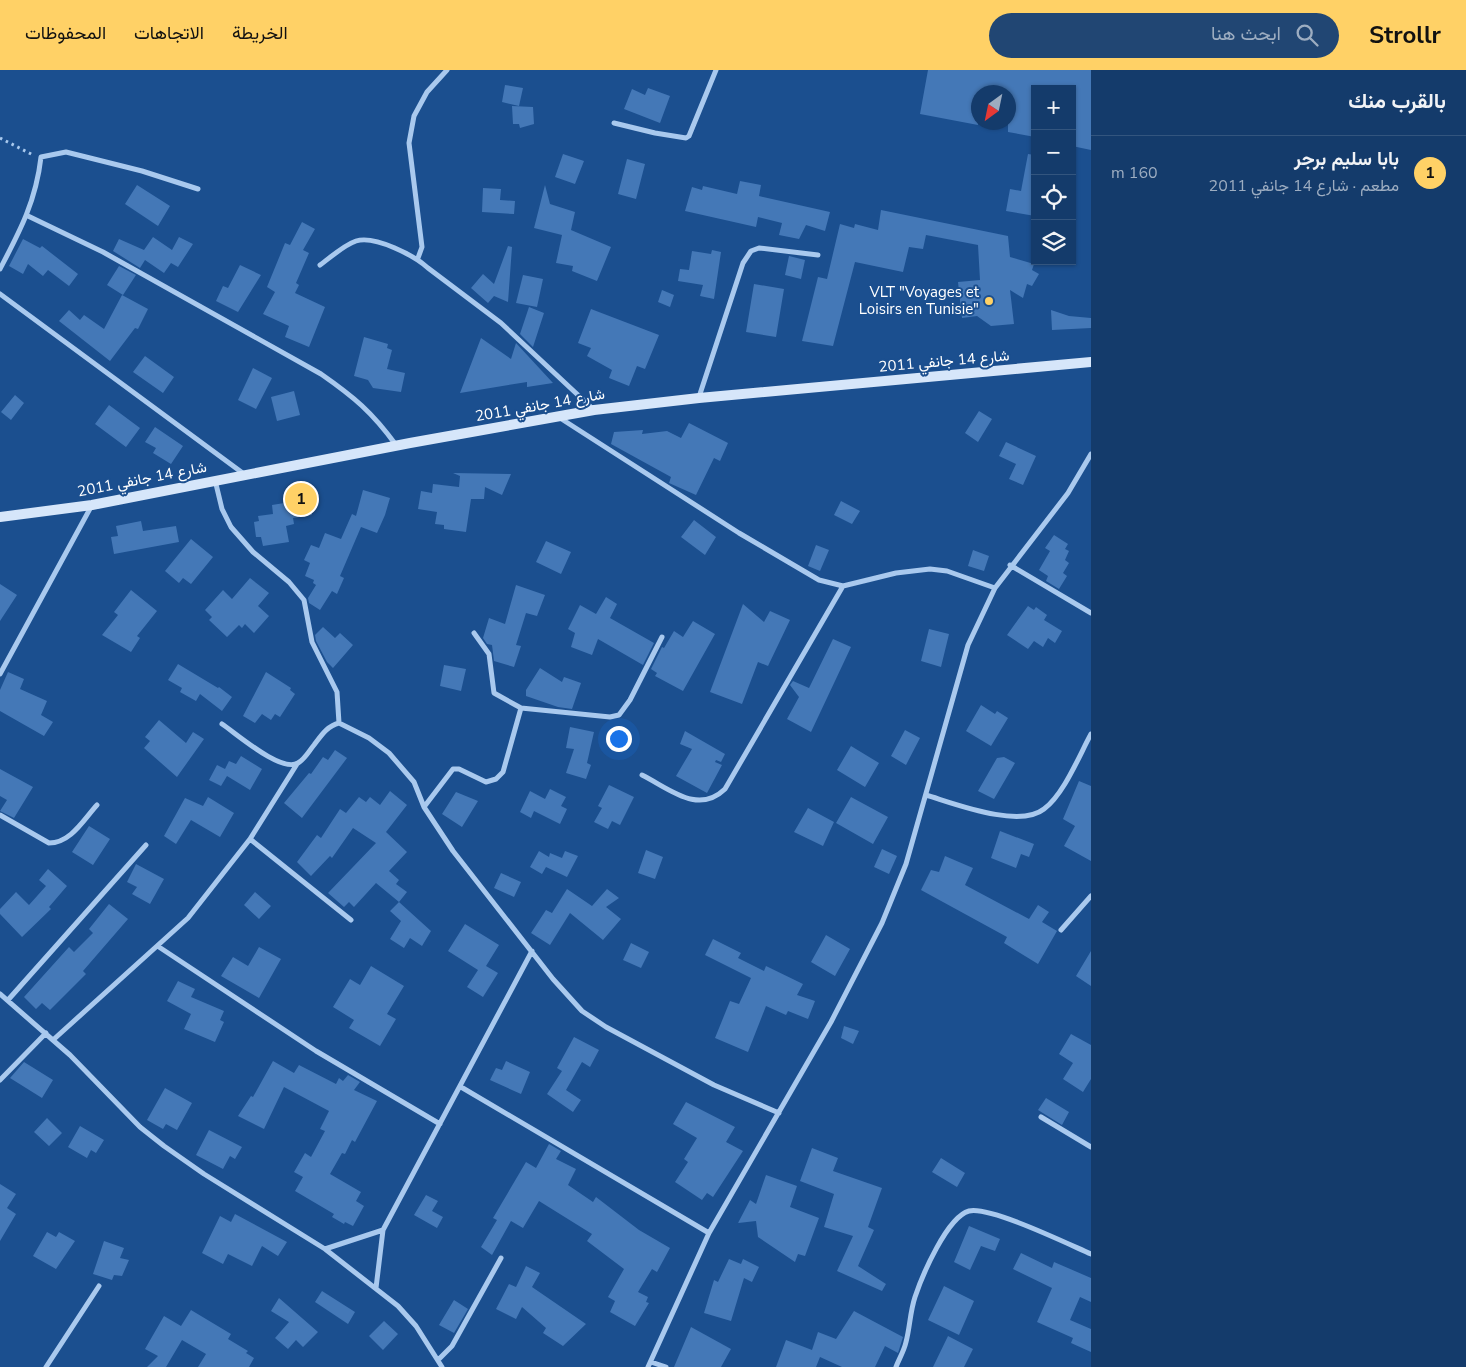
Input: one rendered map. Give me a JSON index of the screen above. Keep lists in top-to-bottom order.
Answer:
{
  "streets": {
    "main road": ["شارع 14 جانفي 2011"]
  },
  "places": ["VLT \"Voyages et Loisirs en Tunisie\""],
  "north": "bottom left",
  "page": {
    "header": "Strollr",
    "search": "ابحث هنا",
    "nav": ["الخريطة", "الاتجاهات", "المحفوظات"],
    "heading": "بالقرب منك",
    "map_buttons": ["+", "−"],
    "list": [
      {
        "mark": "1",
        "name": "بابا سليم برجر",
        "note": "مطعم · شارع 14 جانفي 2011",
        "value": "160 m"
      }
    ],
    "pins": "1"
  }
}
